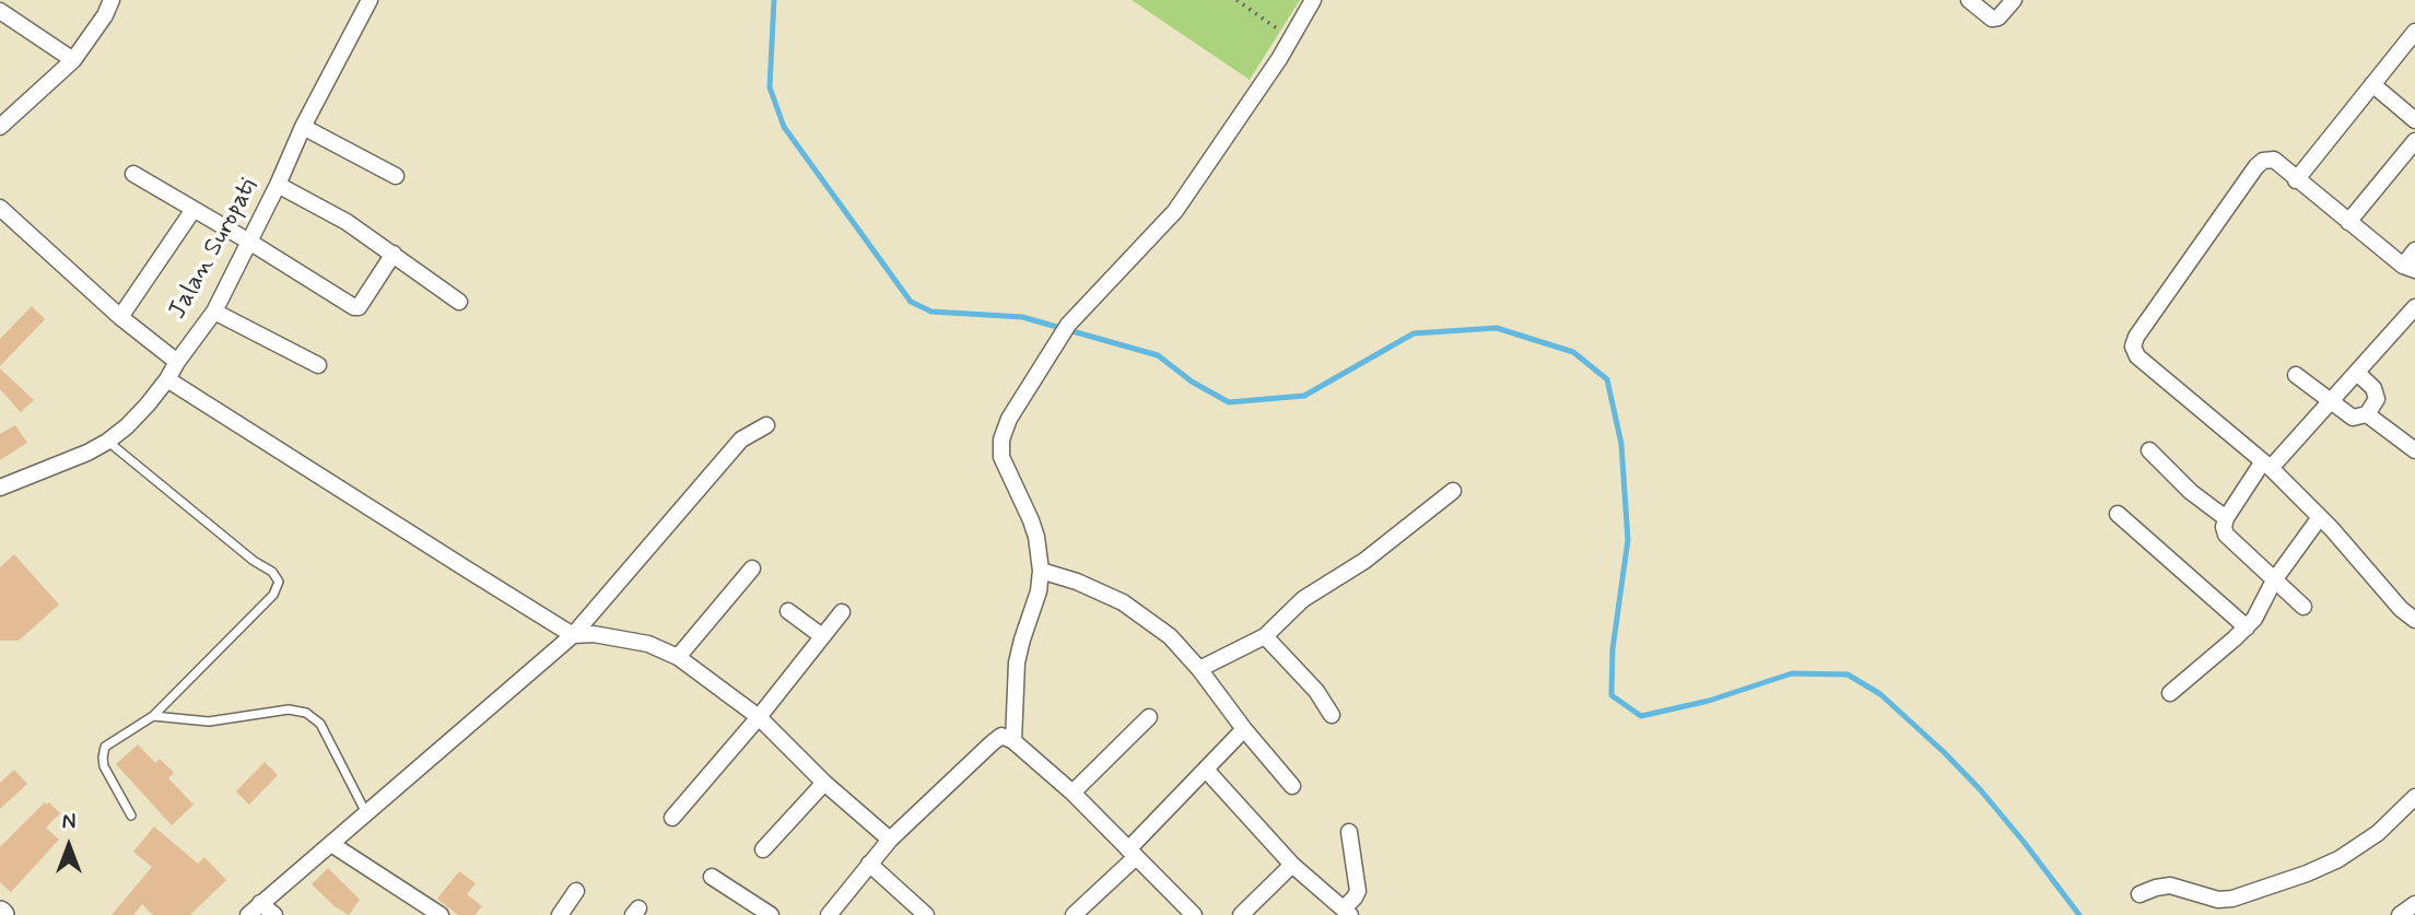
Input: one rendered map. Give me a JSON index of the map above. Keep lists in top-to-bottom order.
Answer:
{
  "streets": {
    "street": ["Jalan Suropati"]
  },
  "north": "top"
}
